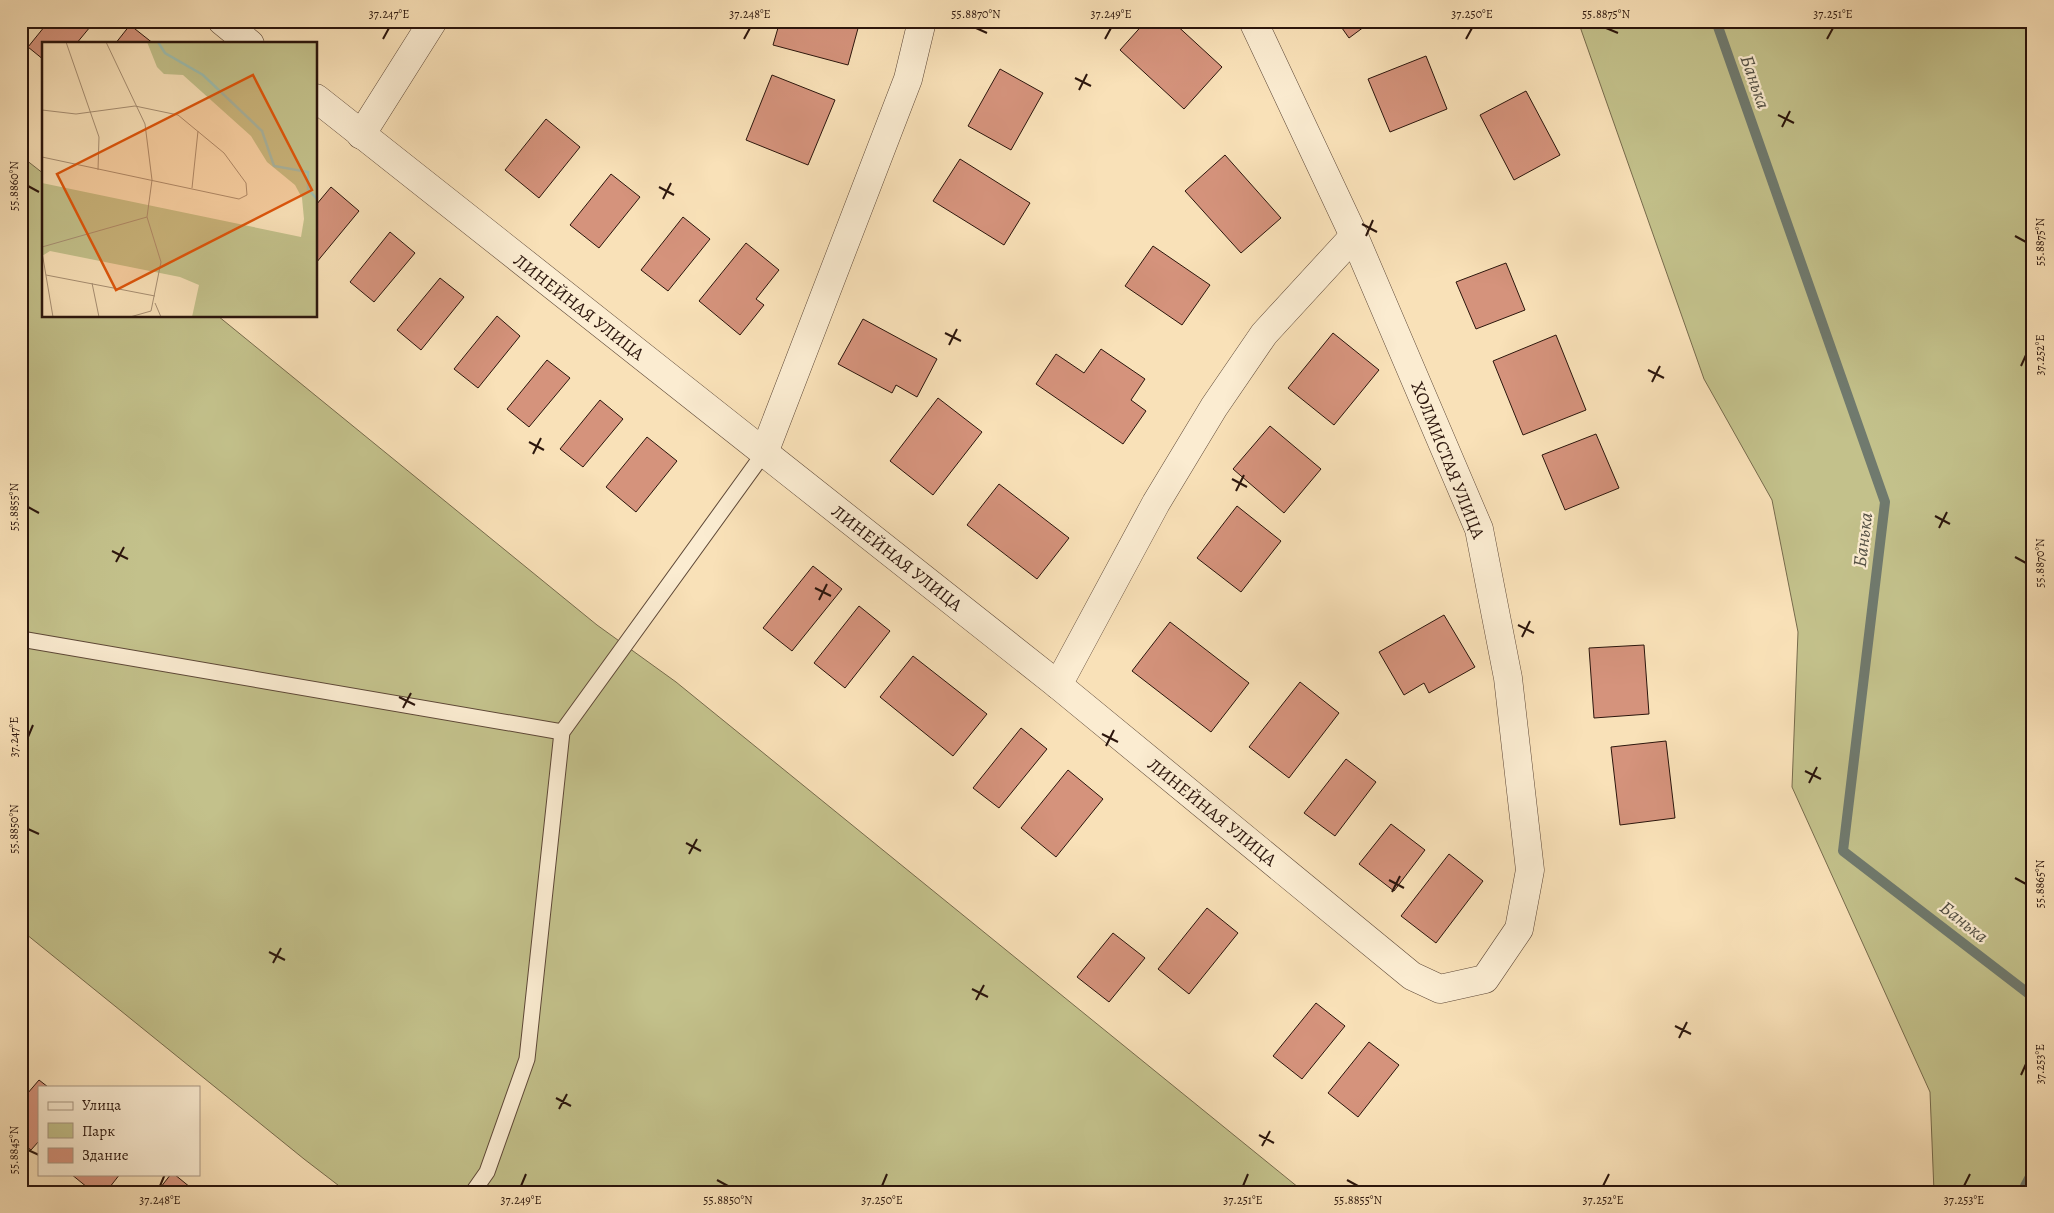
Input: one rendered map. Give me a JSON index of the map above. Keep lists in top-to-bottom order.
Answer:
{
  "streets": {
    "street": ["ЛИНЕЙНАЯ УЛИЦА", "ХОЛМИСТАЯ УЛИЦА"]
  },
  "crossings": [
    ["ЛИНЕЙНАЯ УЛИЦА", "ХОЛМИСТАЯ УЛИЦА"]
  ],
  "water": ["Банька"],
  "legend": ["Улица", "Парк", "Здание"],
  "coordinates": [
    "37.247°E",
    "37.248°E",
    "55.8870°N",
    "37.249°E",
    "37.250°E",
    "55.8875°N",
    "37.251°E",
    "55.8860°N",
    "37.252°E",
    "55.8855°N",
    "55.8850°N",
    "55.8865°N",
    "37.253°E",
    "55.8845°N"
  ]
}
